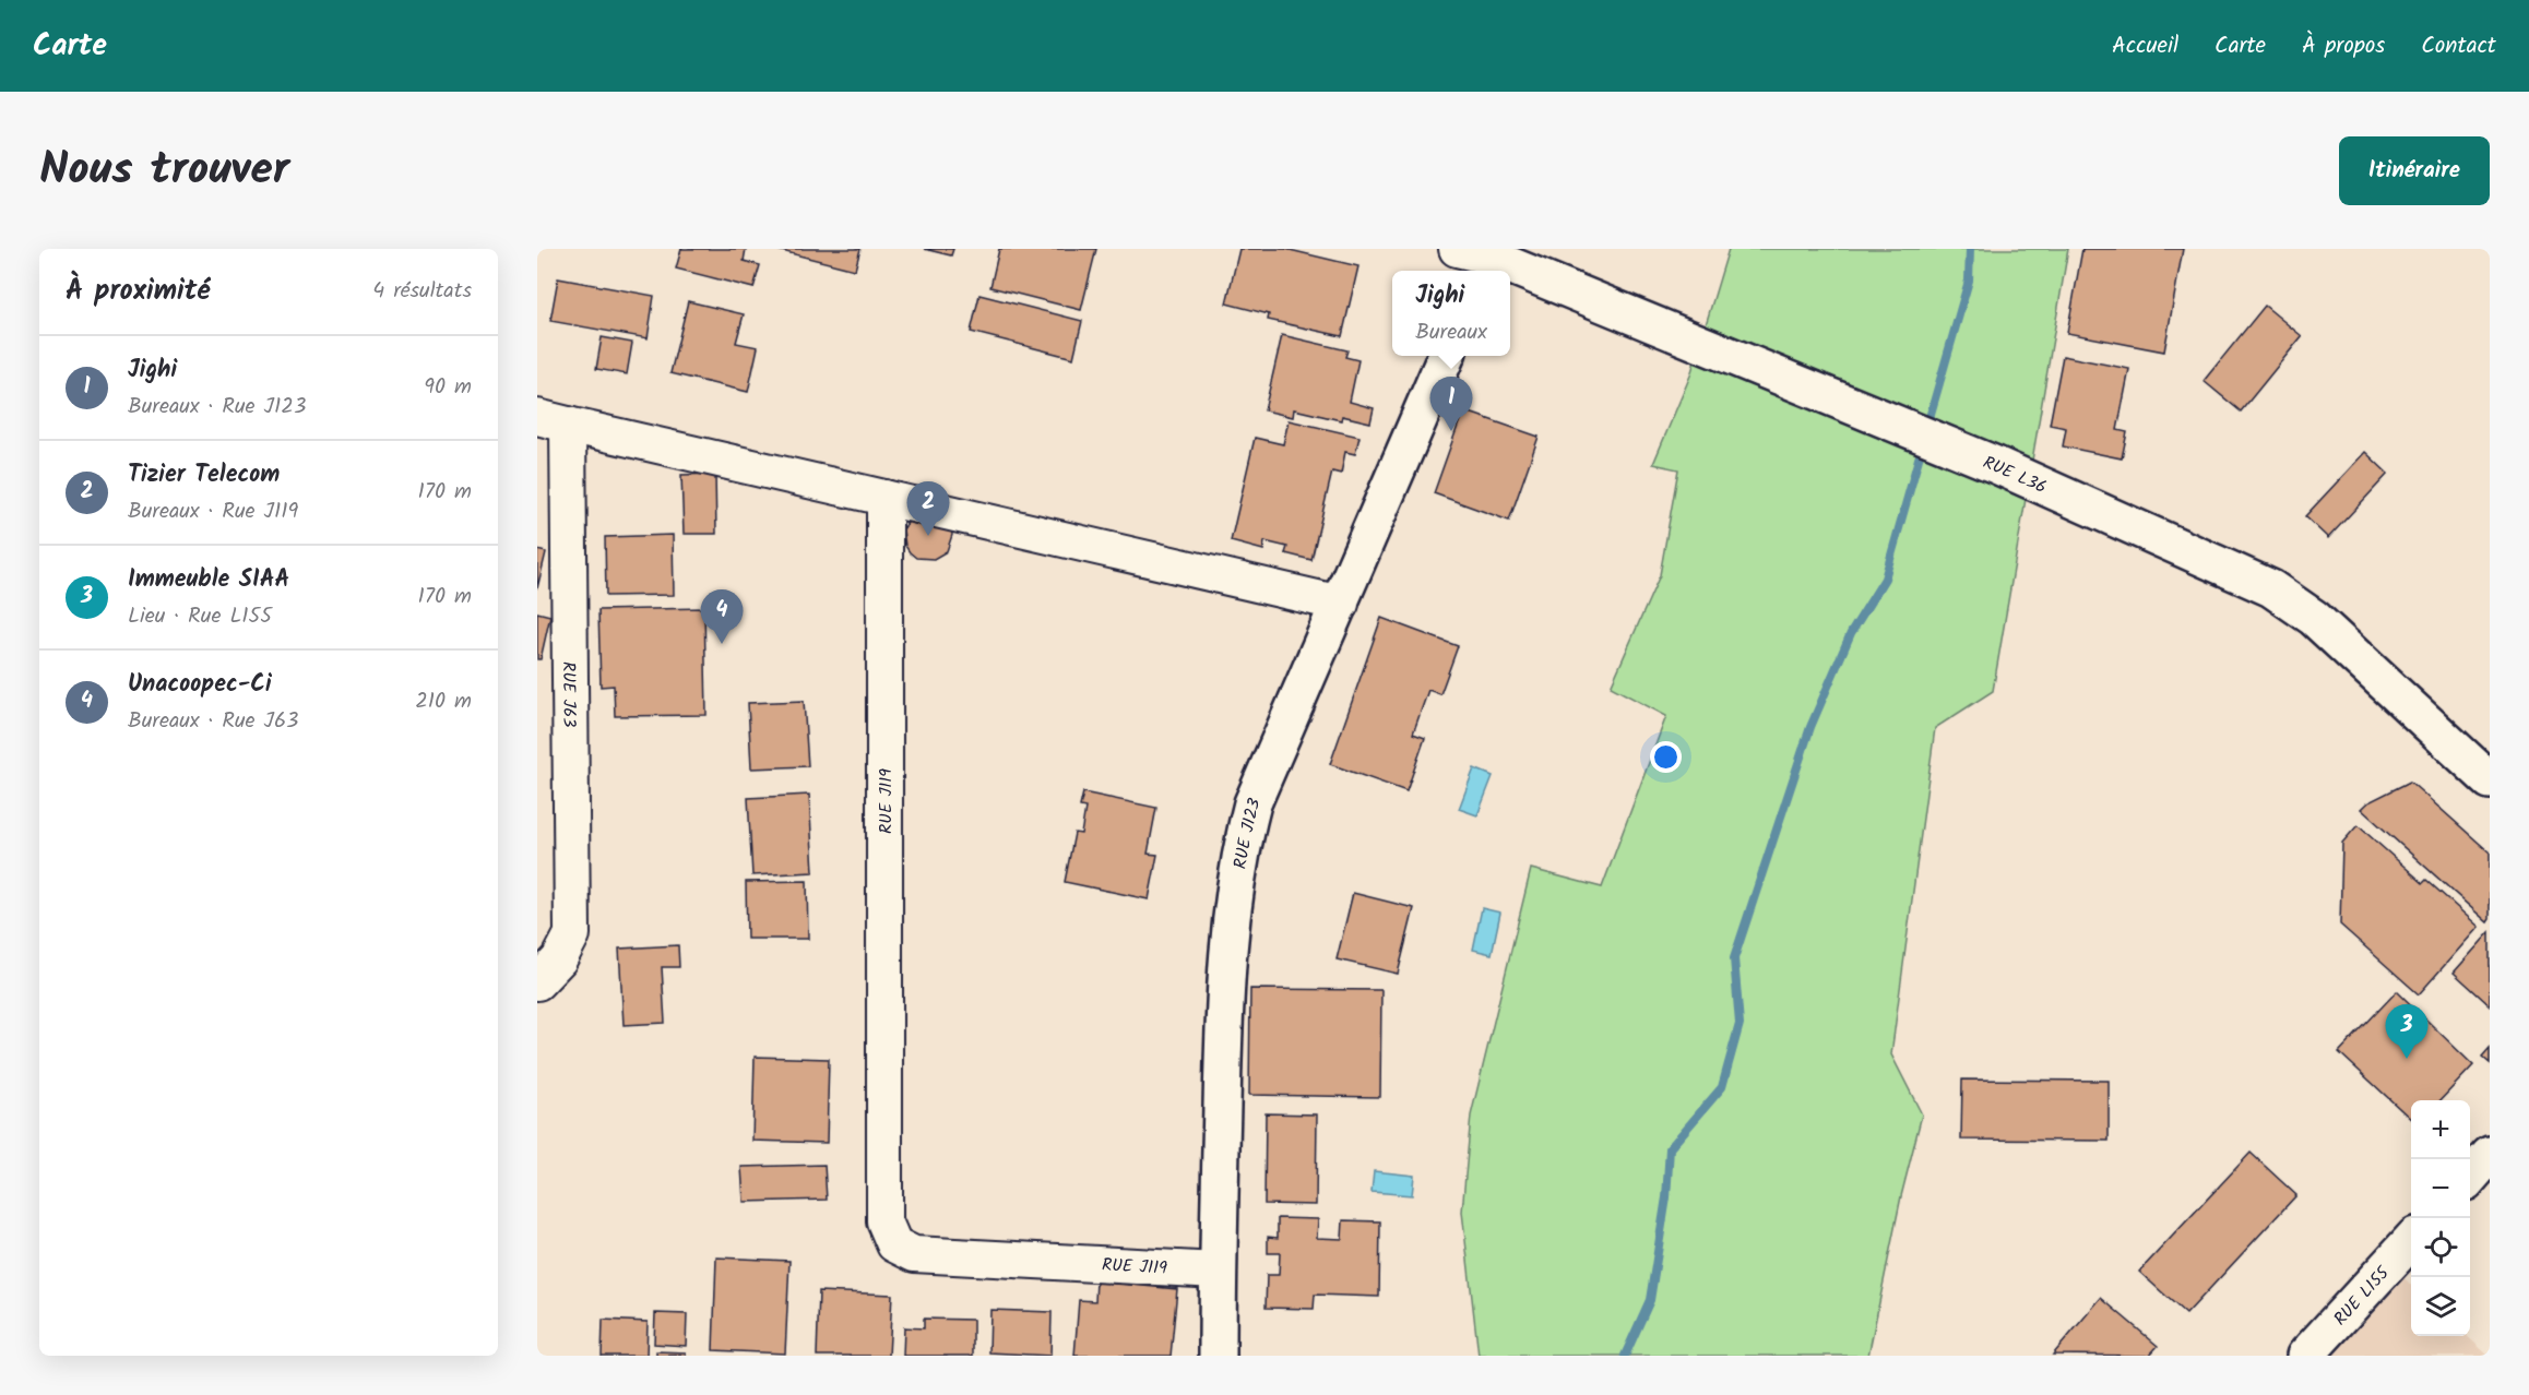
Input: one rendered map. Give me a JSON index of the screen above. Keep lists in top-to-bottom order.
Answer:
{
  "streets": {
    "street": [
      "RUE L36",
      "RUE J63",
      "RUE J119",
      "RUE J123",
      "RUE L155"
    ]
  },
  "crossings": [
    ["RUE J119", "RUE J123"]
  ],
  "page": {
    "header": "Carte",
    "nav": [
      "Accueil",
      "Carte",
      "À propos",
      "Contact"
    ],
    "title": "Nous trouver",
    "buttons": "Itinéraire",
    "heading": ["À proximité", "4 résultats"],
    "popup": ["Jighi", "Bureaux"],
    "list": [
      {
        "mark": "1",
        "name": "Jighi",
        "note": "Bureaux · Rue J123",
        "value": "90 m"
      },
      {
        "mark": "2",
        "name": "Tizier Telecom",
        "note": "Bureaux · Rue J119",
        "value": "170 m"
      },
      {
        "mark": "3",
        "name": "Immeuble SIAA",
        "note": "Lieu · Rue L155",
        "value": "170 m"
      },
      {
        "mark": "4",
        "name": "Unacoopec-Ci",
        "note": "Bureaux · Rue J63",
        "value": "210 m"
      }
    ],
    "pins": [
      "1",
      "2",
      "4",
      "3"
    ],
    "map_buttons": ["+", "−"]
  }
}
